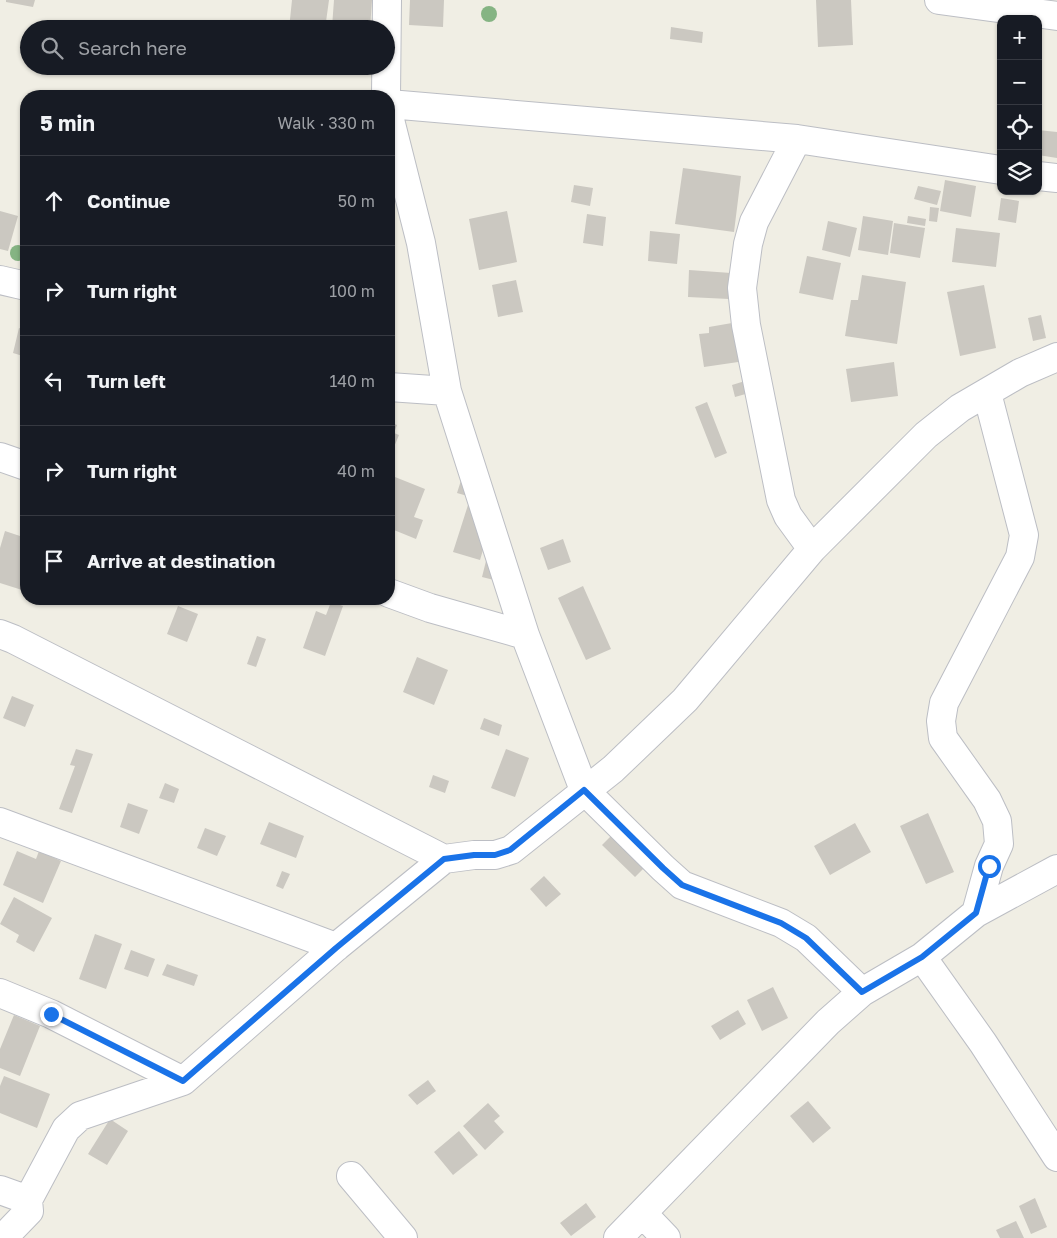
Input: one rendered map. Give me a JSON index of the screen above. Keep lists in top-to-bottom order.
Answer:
{
  "page": {
    "map_buttons": ["+", "−"],
    "search": "Search here",
    "heading": ["5 min", "Walk · 330 m"],
    "list": [
      ["Continue", "50 m"],
      ["Turn right", "100 m"],
      ["Turn left", "140 m"],
      ["Turn right", "40 m"],
      "Arrive at destination"
    ]
  }
}
